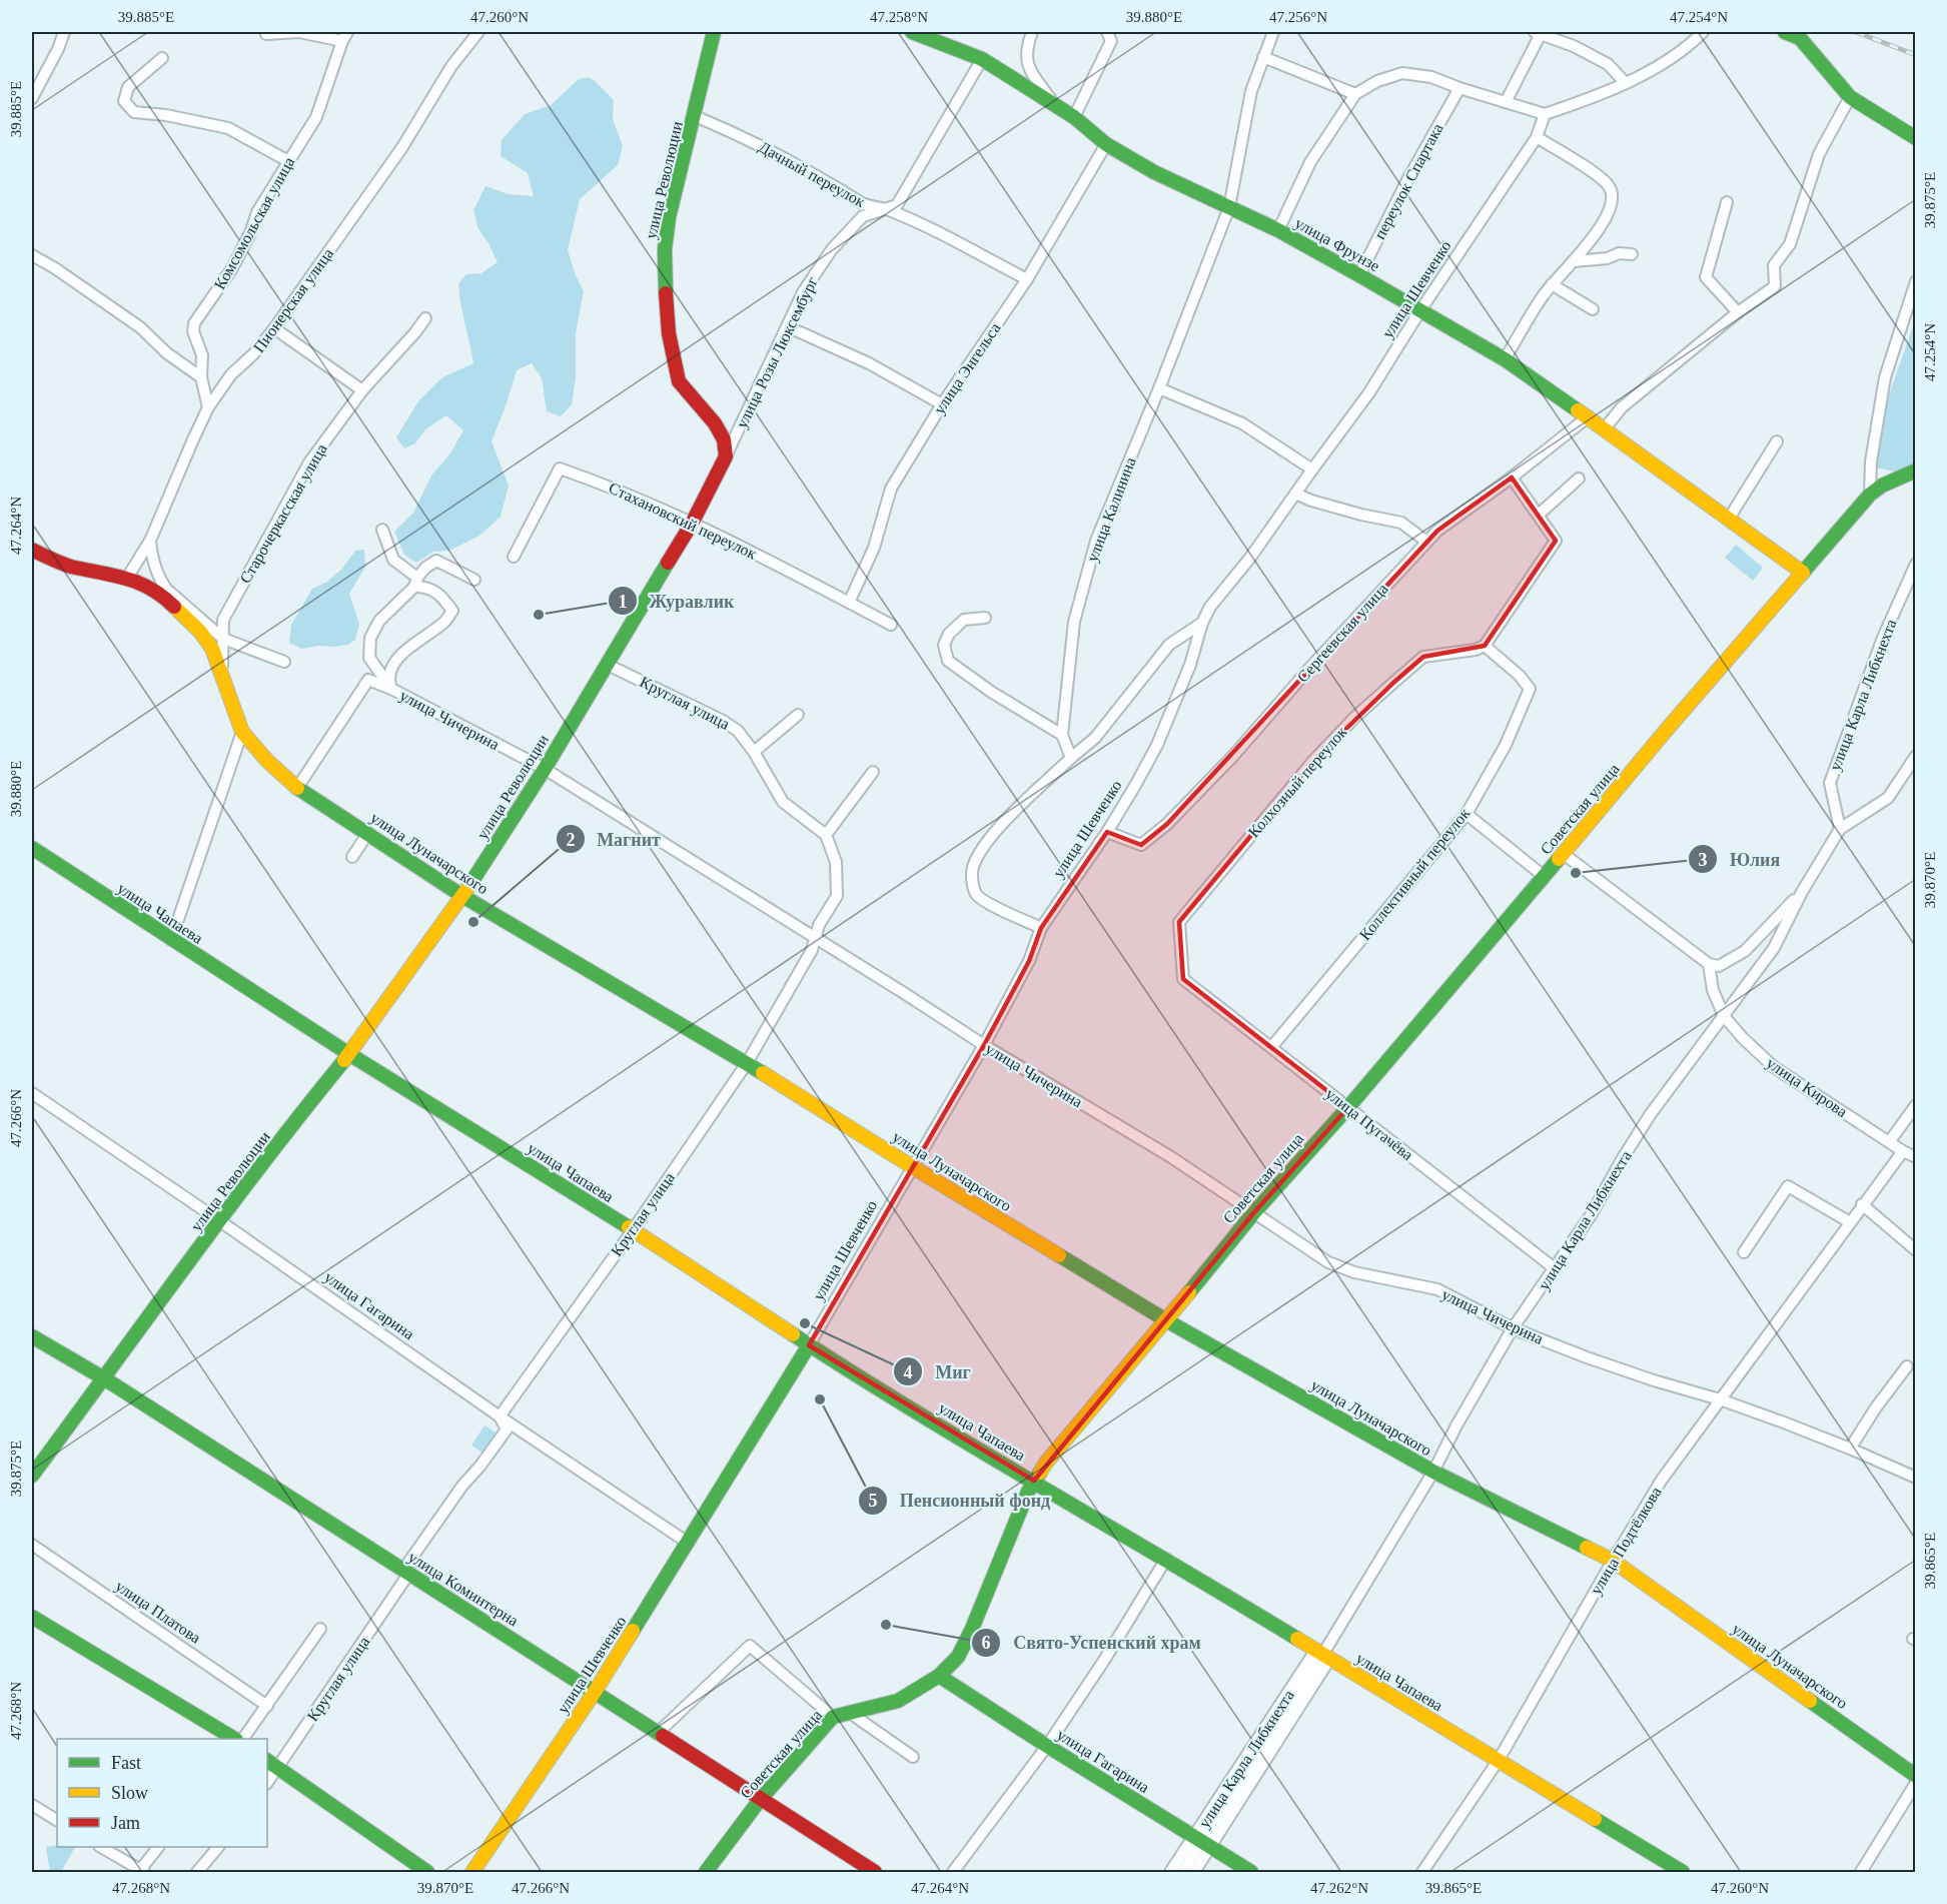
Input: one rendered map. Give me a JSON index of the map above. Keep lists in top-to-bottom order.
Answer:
{
  "streets": {
    "street": [
      "Дачный переулок",
      "улица Революции",
      "переулок Спартака",
      "Комсомольская улица",
      "улица Фрунзе",
      "улица Шевченко",
      "Пионерская улица",
      "улица Розы Люксембург",
      "улица Энгельса",
      "улица Калинина",
      "Старочеркасская улица",
      "Стахановский переулок",
      "Сергеевская улица",
      "улица Карла Либкнехта",
      "Круглая улица",
      "улица Чичерина",
      "Колхозный переулок",
      "Советская улица",
      "улица Луначарского",
      "Коллективный переулок",
      "улица Чапаева",
      "улица Кирова",
      "улица Пугачёва",
      "улица Гагарина",
      "улица Подтёлкова",
      "улица Коминтерна",
      "улица Платова"
    ]
  },
  "crossings": [
    ["Дачный переулок", "улица Революции"],
    ["Дачный переулок", "улица Розы Люксембург"],
    ["Дачный переулок", "улица Энгельса"],
    ["улица Революции", "улица Розы Люксембург"],
    ["улица Революции", "Стахановский переулок"],
    ["улица Революции", "Круглая улица"],
    ["улица Революции", "улица Чичерина"],
    ["улица Революции", "улица Луначарского"],
    ["улица Революции", "улица Чапаева"],
    ["улица Революции", "улица Гагарина"],
    ["улица Революции", "улица Коминтерна"],
    ["переулок Спартака", "улица Фрунзе"],
    ["Комсомольская улица", "Пионерская улица"],
    ["улица Фрунзе", "улица Шевченко"],
    ["улица Фрунзе", "улица Розы Люксембург"],
    ["улица Фрунзе", "улица Энгельса"],
    ["улица Фрунзе", "улица Калинина"],
    ["улица Фрунзе", "Сергеевская улица"],
    ["улица Фрунзе", "Советская улица"],
    ["улица Шевченко", "улица Калинина"],
    ["улица Шевченко", "Сергеевская улица"],
    ["улица Шевченко", "улица Чичерина"],
    ["улица Шевченко", "улица Луначарского"],
    ["улица Шевченко", "улица Чапаева"],
    ["улица Шевченко", "улица Гагарина"],
    ["улица Шевченко", "улица Коминтерна"],
    ["Пионерская улица", "улица Луначарского"],
    ["улица Энгельса", "Стахановский переулок"],
    ["Старочеркасская улица", "улица Луначарского"],
    ["улица Карла Либкнехта", "улица Чичерина"],
    ["улица Карла Либкнехта", "улица Луначарского"],
    ["улица Карла Либкнехта", "улица Чапаева"],
    ["улица Карла Либкнехта", "улица Кирова"],
    ["улица Карла Либкнехта", "улица Пугачёва"],
    ["улица Карла Либкнехта", "улица Гагарина"],
    ["Круглая улица", "улица Чичерина"],
    ["Круглая улица", "улица Луначарского"],
    ["Круглая улица", "улица Чапаева"],
    ["Круглая улица", "улица Гагарина"],
    ["Круглая улица", "улица Коминтерна"],
    ["улица Чичерина", "Советская улица"],
    ["улица Чичерина", "улица Луначарского"],
    ["улица Чичерина", "улица Подтёлкова"],
    ["Колхозный переулок", "Коллективный переулок"],
    ["Колхозный переулок", "улица Пугачёва"],
    ["Советская улица", "улица Луначарского"],
    ["Советская улица", "улица Чапаева"],
    ["Советская улица", "улица Пугачёва"],
    ["Советская улица", "улица Гагарина"],
    ["Советская улица", "улица Коминтерна"],
    ["улица Луначарского", "улица Подтёлкова"],
    ["Коллективный переулок", "улица Пугачёва"],
    ["улица Чапаева", "улица Подтёлкова"],
    ["улица Кирова", "улица Подтёлкова"]
  ],
  "places": [
    "Журавлик",
    "Юлия",
    "Магнит",
    "Миг",
    "Пенсионный фонд",
    "Свято-Успенский храм"
  ],
  "legend": ["Fast", "Slow", "Jam"],
  "coordinates": [
    "39.885°E",
    "47.260°N",
    "47.258°N",
    "39.880°E",
    "47.256°N",
    "47.254°N",
    "39.875°E",
    "47.264°N",
    "39.870°E",
    "47.266°N",
    "39.865°E",
    "47.268°N",
    "47.262°N"
  ]
}
